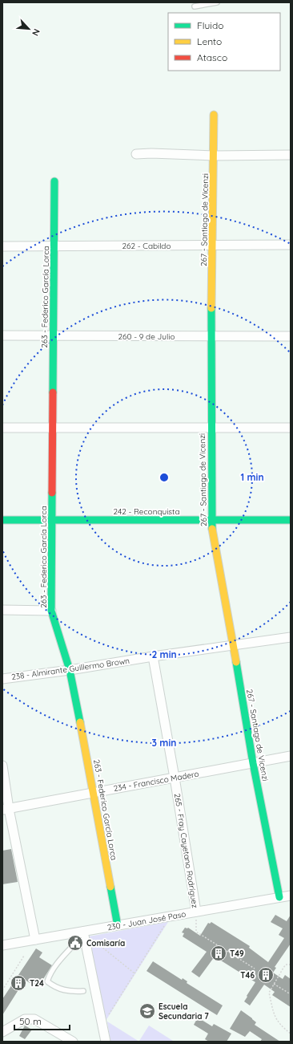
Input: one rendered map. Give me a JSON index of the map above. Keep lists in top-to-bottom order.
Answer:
{
  "streets": {
    "street": [
      "267 - Santiago de Vicenzi",
      "262 - Cabildo",
      "263 - Federico García Lorca",
      "260 - 9 de Julio",
      "242 - Reconquista",
      "238 - Almirante Guillermo Brown",
      "234 - Francisco Madero",
      "265 - Fray Cayetano Rodríguez",
      "230 - Juan José Paso"
    ]
  },
  "crossings": [
    ["267 - Santiago de Vicenzi", "262 - Cabildo"],
    ["267 - Santiago de Vicenzi", "260 - 9 de Julio"],
    ["267 - Santiago de Vicenzi", "242 - Reconquista"],
    ["267 - Santiago de Vicenzi", "238 - Almirante Guillermo Brown"],
    ["267 - Santiago de Vicenzi", "234 - Francisco Madero"],
    ["267 - Santiago de Vicenzi", "230 - Juan José Paso"],
    ["262 - Cabildo", "263 - Federico García Lorca"],
    ["263 - Federico García Lorca", "260 - 9 de Julio"],
    ["263 - Federico García Lorca", "242 - Reconquista"],
    ["263 - Federico García Lorca", "238 - Almirante Guillermo Brown"],
    ["263 - Federico García Lorca", "234 - Francisco Madero"],
    ["263 - Federico García Lorca", "230 - Juan José Paso"],
    ["238 - Almirante Guillermo Brown", "265 - Fray Cayetano Rodríguez"],
    ["234 - Francisco Madero", "265 - Fray Cayetano Rodríguez"],
    ["265 - Fray Cayetano Rodríguez", "230 - Juan José Paso"]
  ],
  "places": {
    "public building": ["Comisaría"],
    "building": ["T49", "T46", "T24"],
    "school or university": ["Escuela Secundaria 7"]
  },
  "legend": ["Fluido", "Lento", "Atasco"],
  "scale_bar": "50 m",
  "north": "bottom right",
  "rings": ["1 min", "2 min", "3 min"]
}
